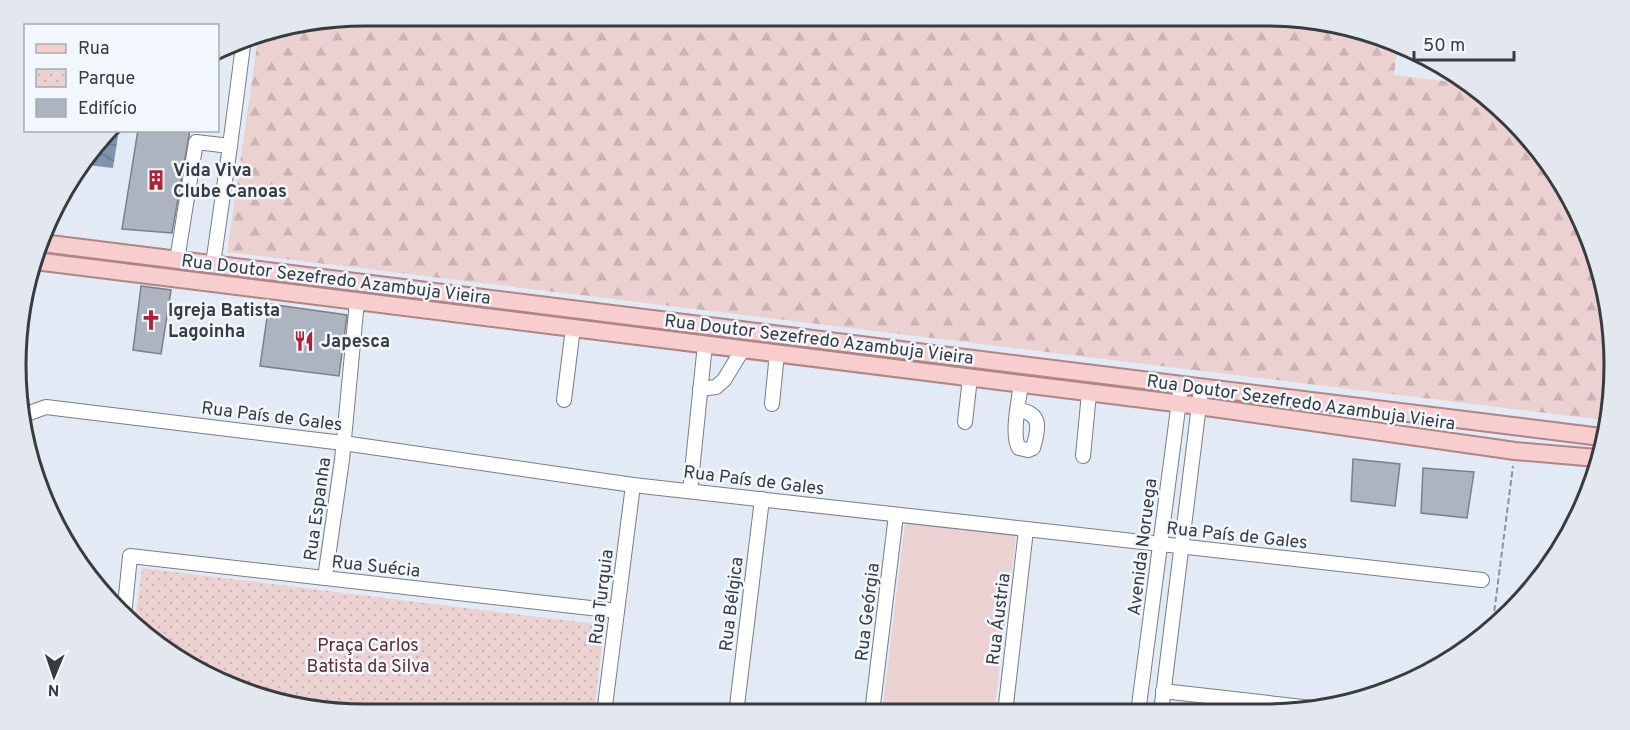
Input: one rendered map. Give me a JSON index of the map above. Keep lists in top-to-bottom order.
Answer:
{
  "streets": {
    "main road": ["Rua Doutor Sezefredo Azambuja Vieira"],
    "street": [
      "Rua País de Gales",
      "Rua Espanha",
      "Avenida Noruega",
      "Rua Suécia",
      "Rua Turquia",
      "Rua Bélgica",
      "Rua Geórgia",
      "Rua Áustria"
    ]
  },
  "crossings": [
    ["Rua Doutor Sezefredo Azambuja Vieira", "Rua Espanha"],
    ["Rua Doutor Sezefredo Azambuja Vieira", "Avenida Noruega"],
    ["Rua País de Gales", "Rua Espanha"],
    ["Rua País de Gales", "Avenida Noruega"],
    ["Rua País de Gales", "Rua Turquia"],
    ["Rua País de Gales", "Rua Bélgica"],
    ["Rua País de Gales", "Rua Geórgia"],
    ["Rua País de Gales", "Rua Áustria"],
    ["Rua Espanha", "Rua Suécia"],
    ["Rua Suécia", "Rua Turquia"]
  ],
  "parks": ["Praça Carlos Batista da Silva"],
  "places": {
    "building": ["Vida Viva Clube Canoas"],
    "church": ["Igreja Batista Lagoinha"],
    "restaurant": ["Japesca"]
  },
  "legend": ["Rua", "Parque", "Edifício"],
  "scale_bar": "50 m",
  "north": "bottom"
}
